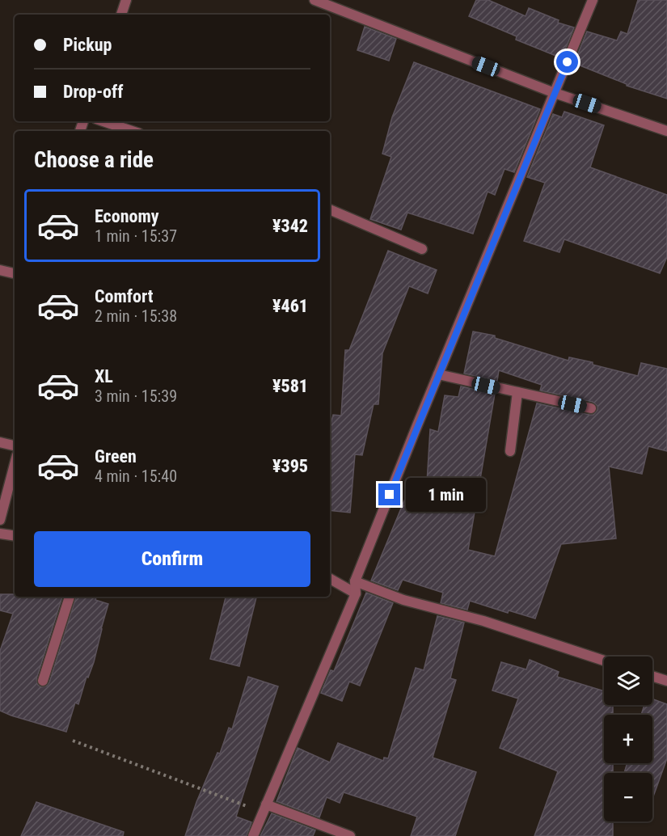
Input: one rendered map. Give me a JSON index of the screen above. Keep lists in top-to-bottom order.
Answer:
{
  "page": {
    "banner": ["Pickup", "Drop-off"],
    "heading": "Choose a ride",
    "list": [
      {
        "name": "Economy",
        "note": "1 min · 15:37",
        "value": "¥342"
      },
      {
        "name": "Comfort",
        "note": "2 min · 15:38",
        "value": "¥461"
      },
      {
        "name": "XL",
        "note": "3 min · 15:39",
        "value": "¥581"
      },
      {
        "name": "Green",
        "note": "4 min · 15:40",
        "value": "¥395"
      }
    ],
    "bubble": "1 min",
    "buttons": "Confirm",
    "map_buttons": ["+", "−"]
  }
}
